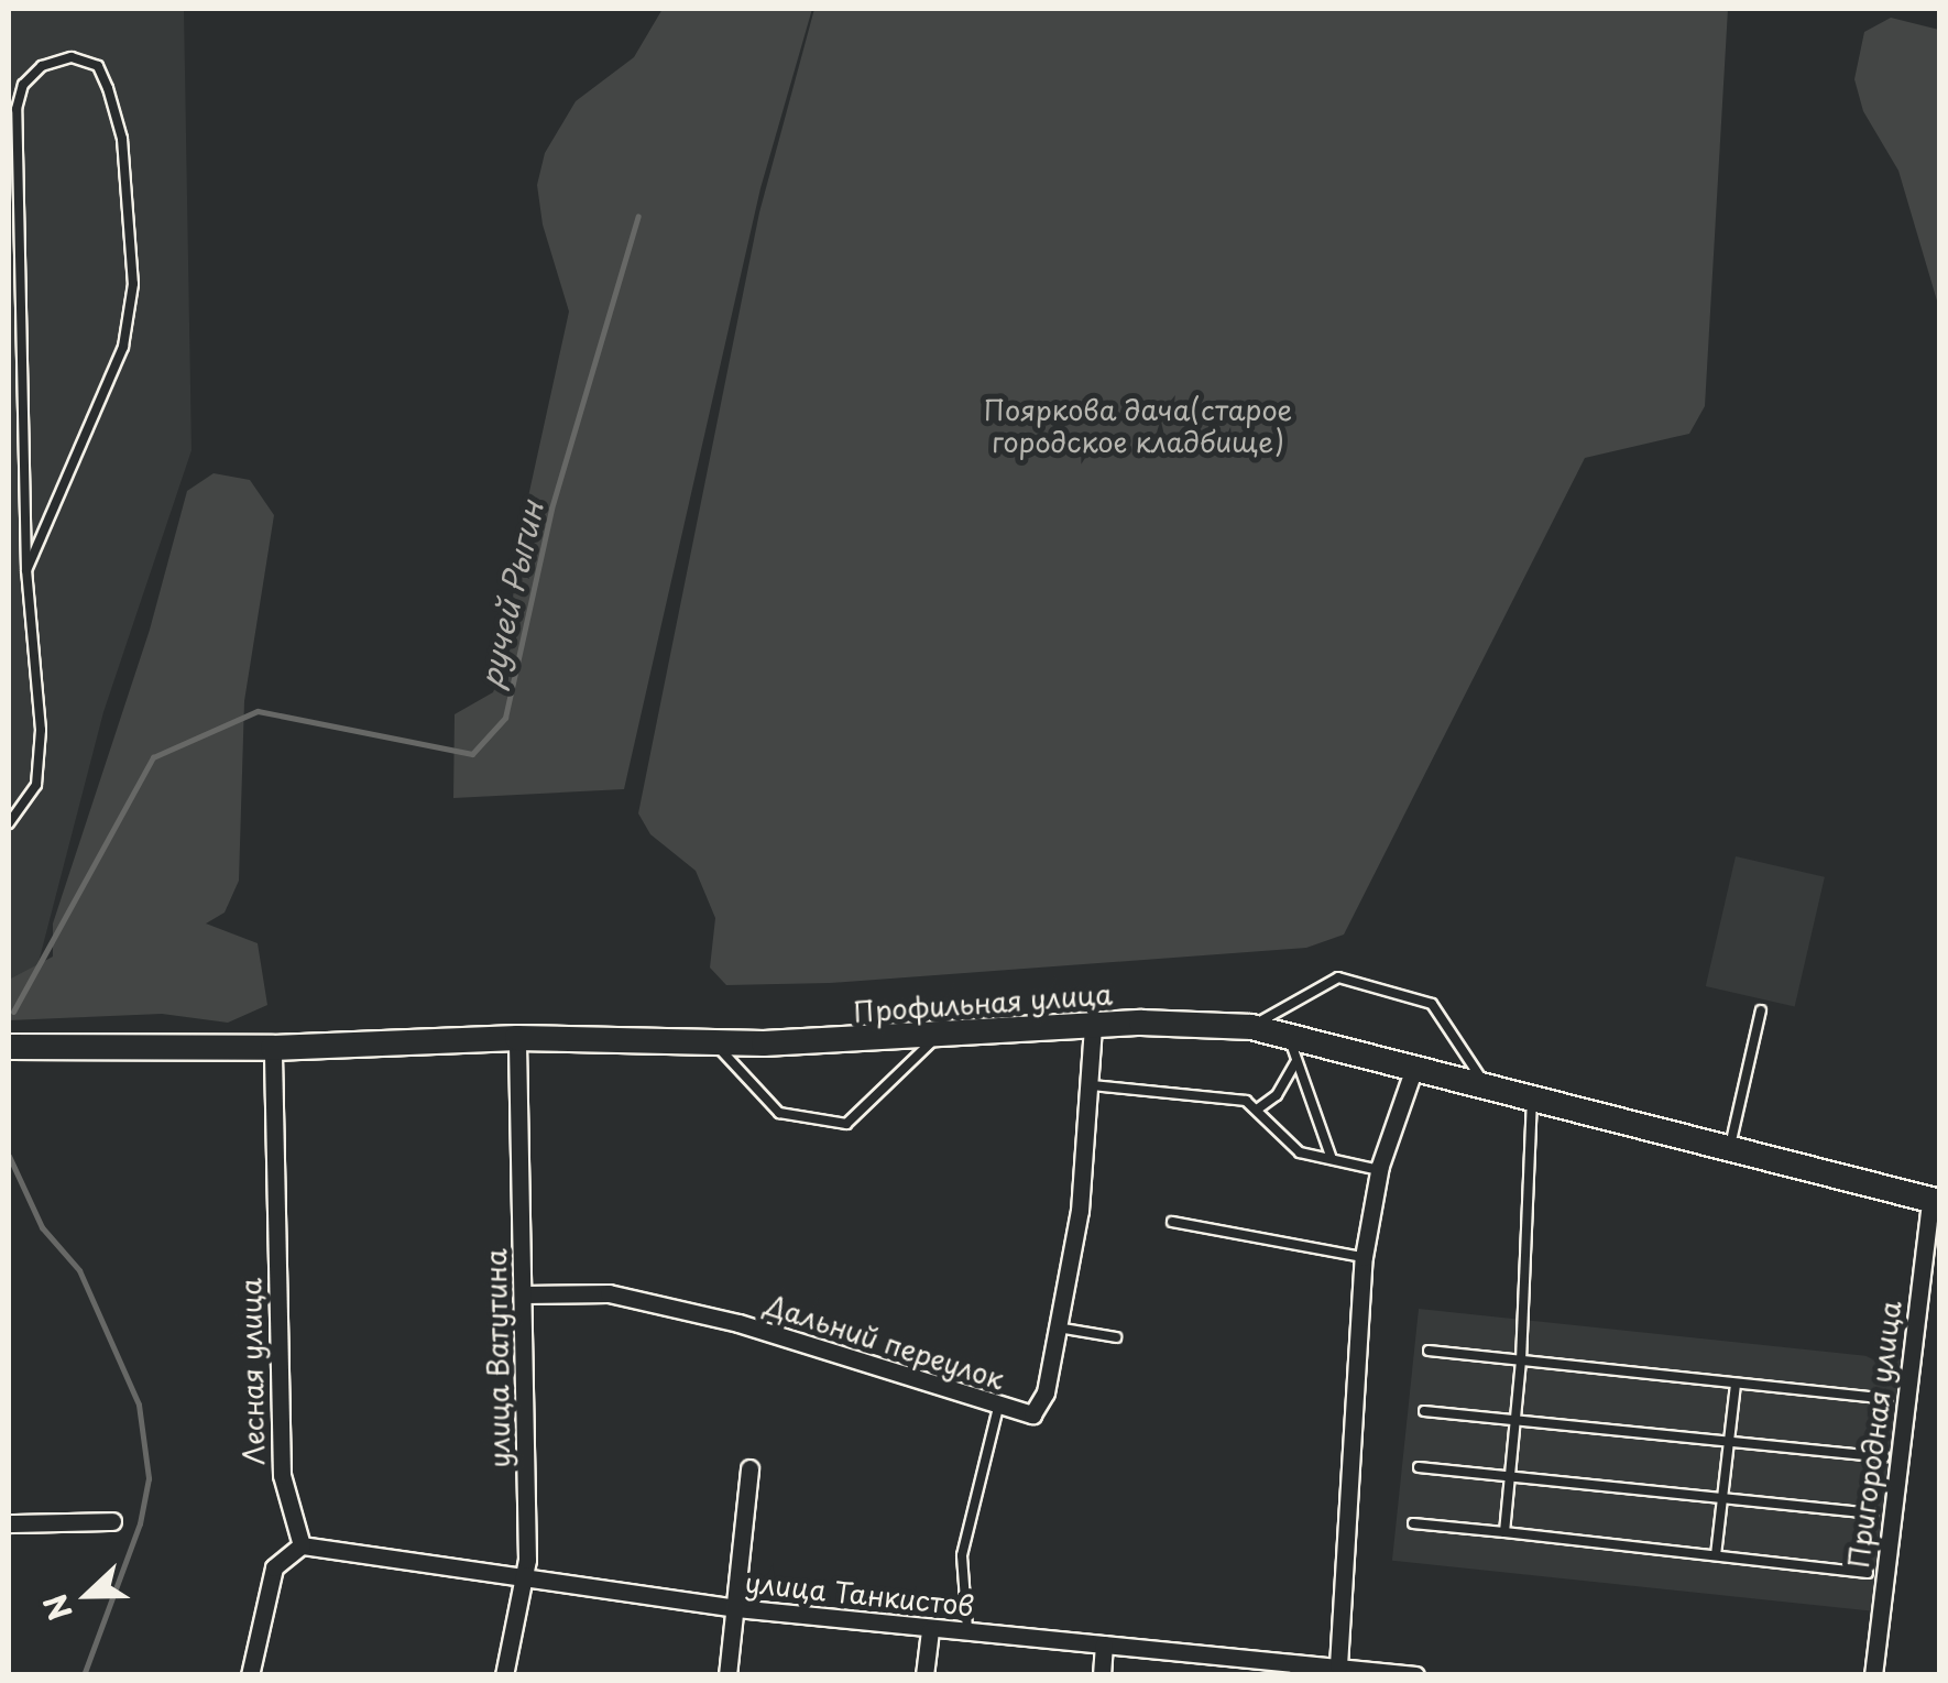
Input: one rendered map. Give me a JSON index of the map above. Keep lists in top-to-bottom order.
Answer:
{
  "streets": {
    "main road": ["Профильная улица"],
    "street": [
      "Дальний переулок",
      "улица Ватутина",
      "Лесная улица",
      "Пригородная улица",
      "улица Танкистов"
    ]
  },
  "crossings": [
    ["Профильная улица", "Дальний переулок"],
    ["Профильная улица", "улица Ватутина"],
    ["Профильная улица", "Лесная улица"],
    ["Профильная улица", "Пригородная улица"],
    ["Дальний переулок", "улица Ватутина"],
    ["улица Ватутина", "улица Танкистов"],
    ["Лесная улица", "улица Танкистов"]
  ],
  "water": ["ручей Рыгин"],
  "parks": ["Пояркова дача(старое городское кладбище)"],
  "north": "left"
}
